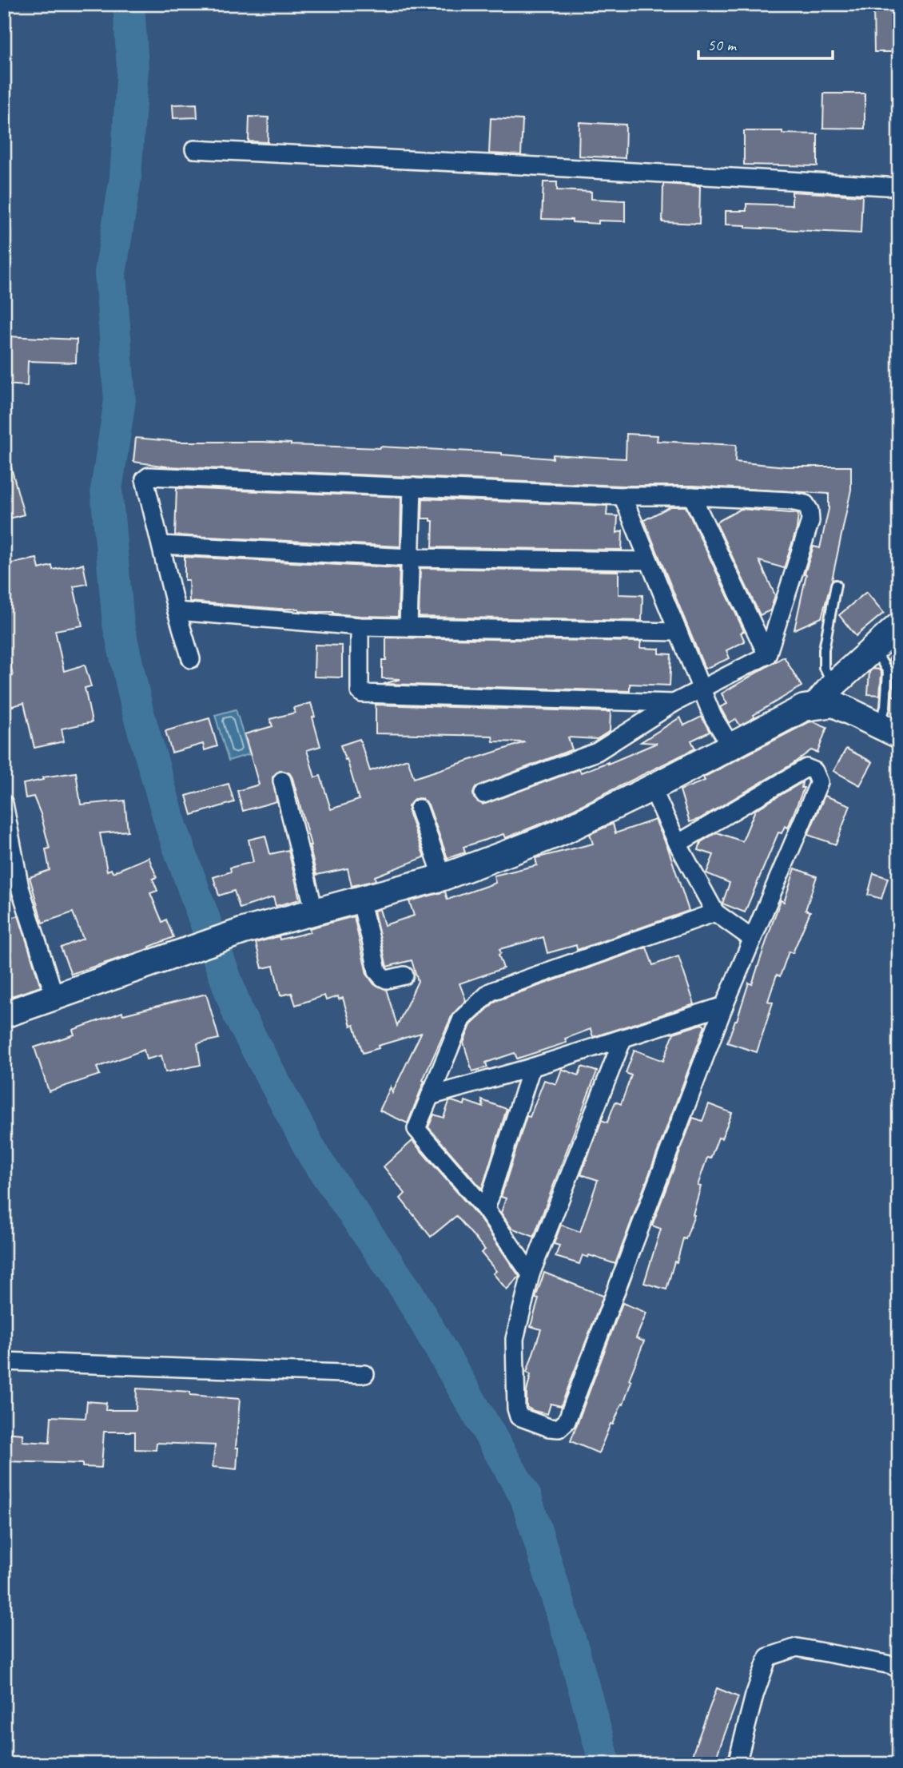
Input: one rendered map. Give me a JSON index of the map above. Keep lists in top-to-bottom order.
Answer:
{
  "scale_bar": "50 m"
}
